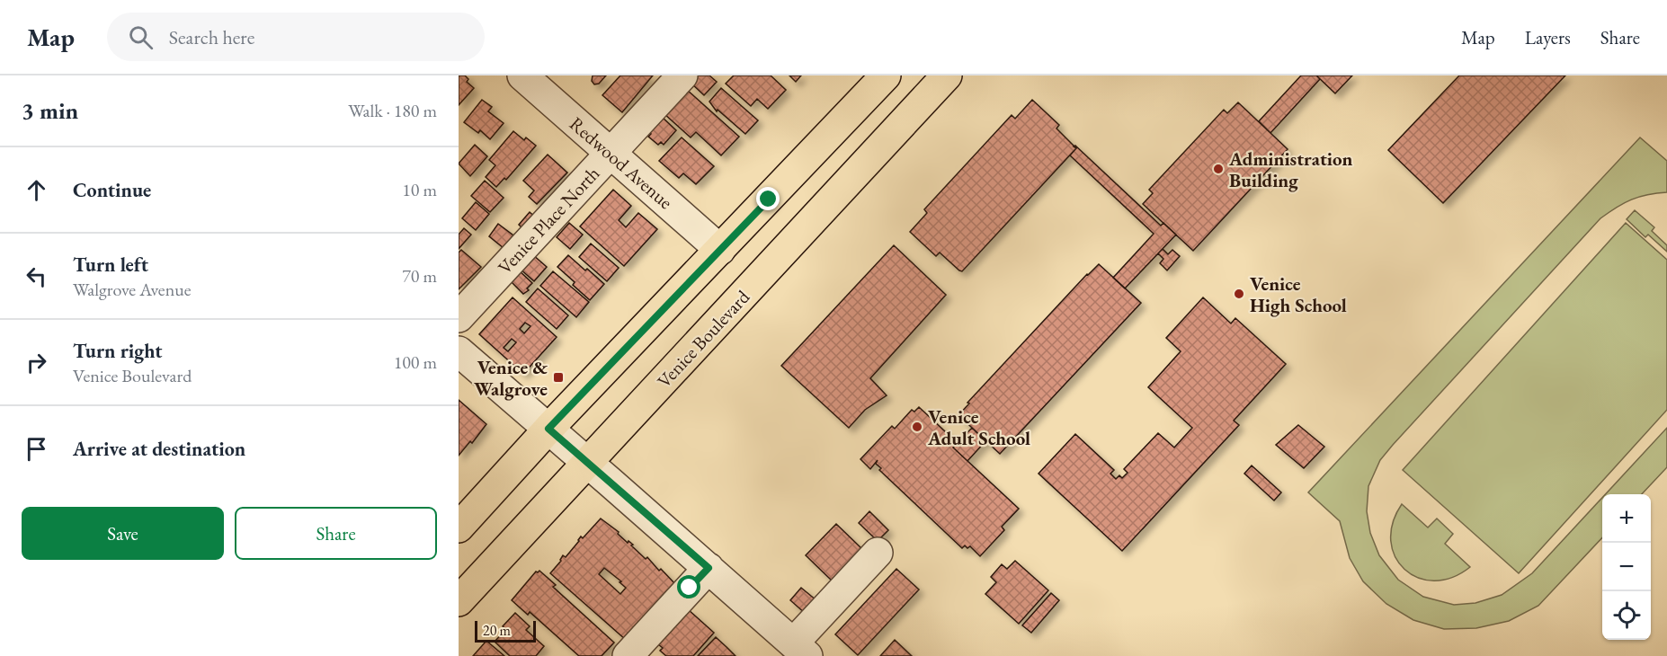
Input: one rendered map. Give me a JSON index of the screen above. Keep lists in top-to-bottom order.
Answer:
{
  "streets": {
    "main road": ["Venice Boulevard"],
    "street": ["Redwood Avenue", "Venice Place North"]
  },
  "crossings": [
    ["Redwood Avenue", "Venice Place North"]
  ],
  "places": {
    "other": ["Administration Building", "Venice High School", "Venice Adult School"],
    "transit": ["Venice & Walgrove"]
  },
  "scale_bar": "20 m",
  "page": {
    "header": "Map",
    "search": "Search here",
    "nav": ["Map", "Layers", "Share"],
    "heading": ["3 min", "Walk · 180 m"],
    "list": [
      ["Continue", "10 m"],
      ["Turn left", "Walgrove Avenue", "70 m"],
      ["Turn right", "Venice Boulevard", "100 m"],
      "Arrive at destination"
    ],
    "buttons": ["Save", "Share"],
    "map_buttons": ["+", "−"],
    "scale": "20 m"
  }
}
